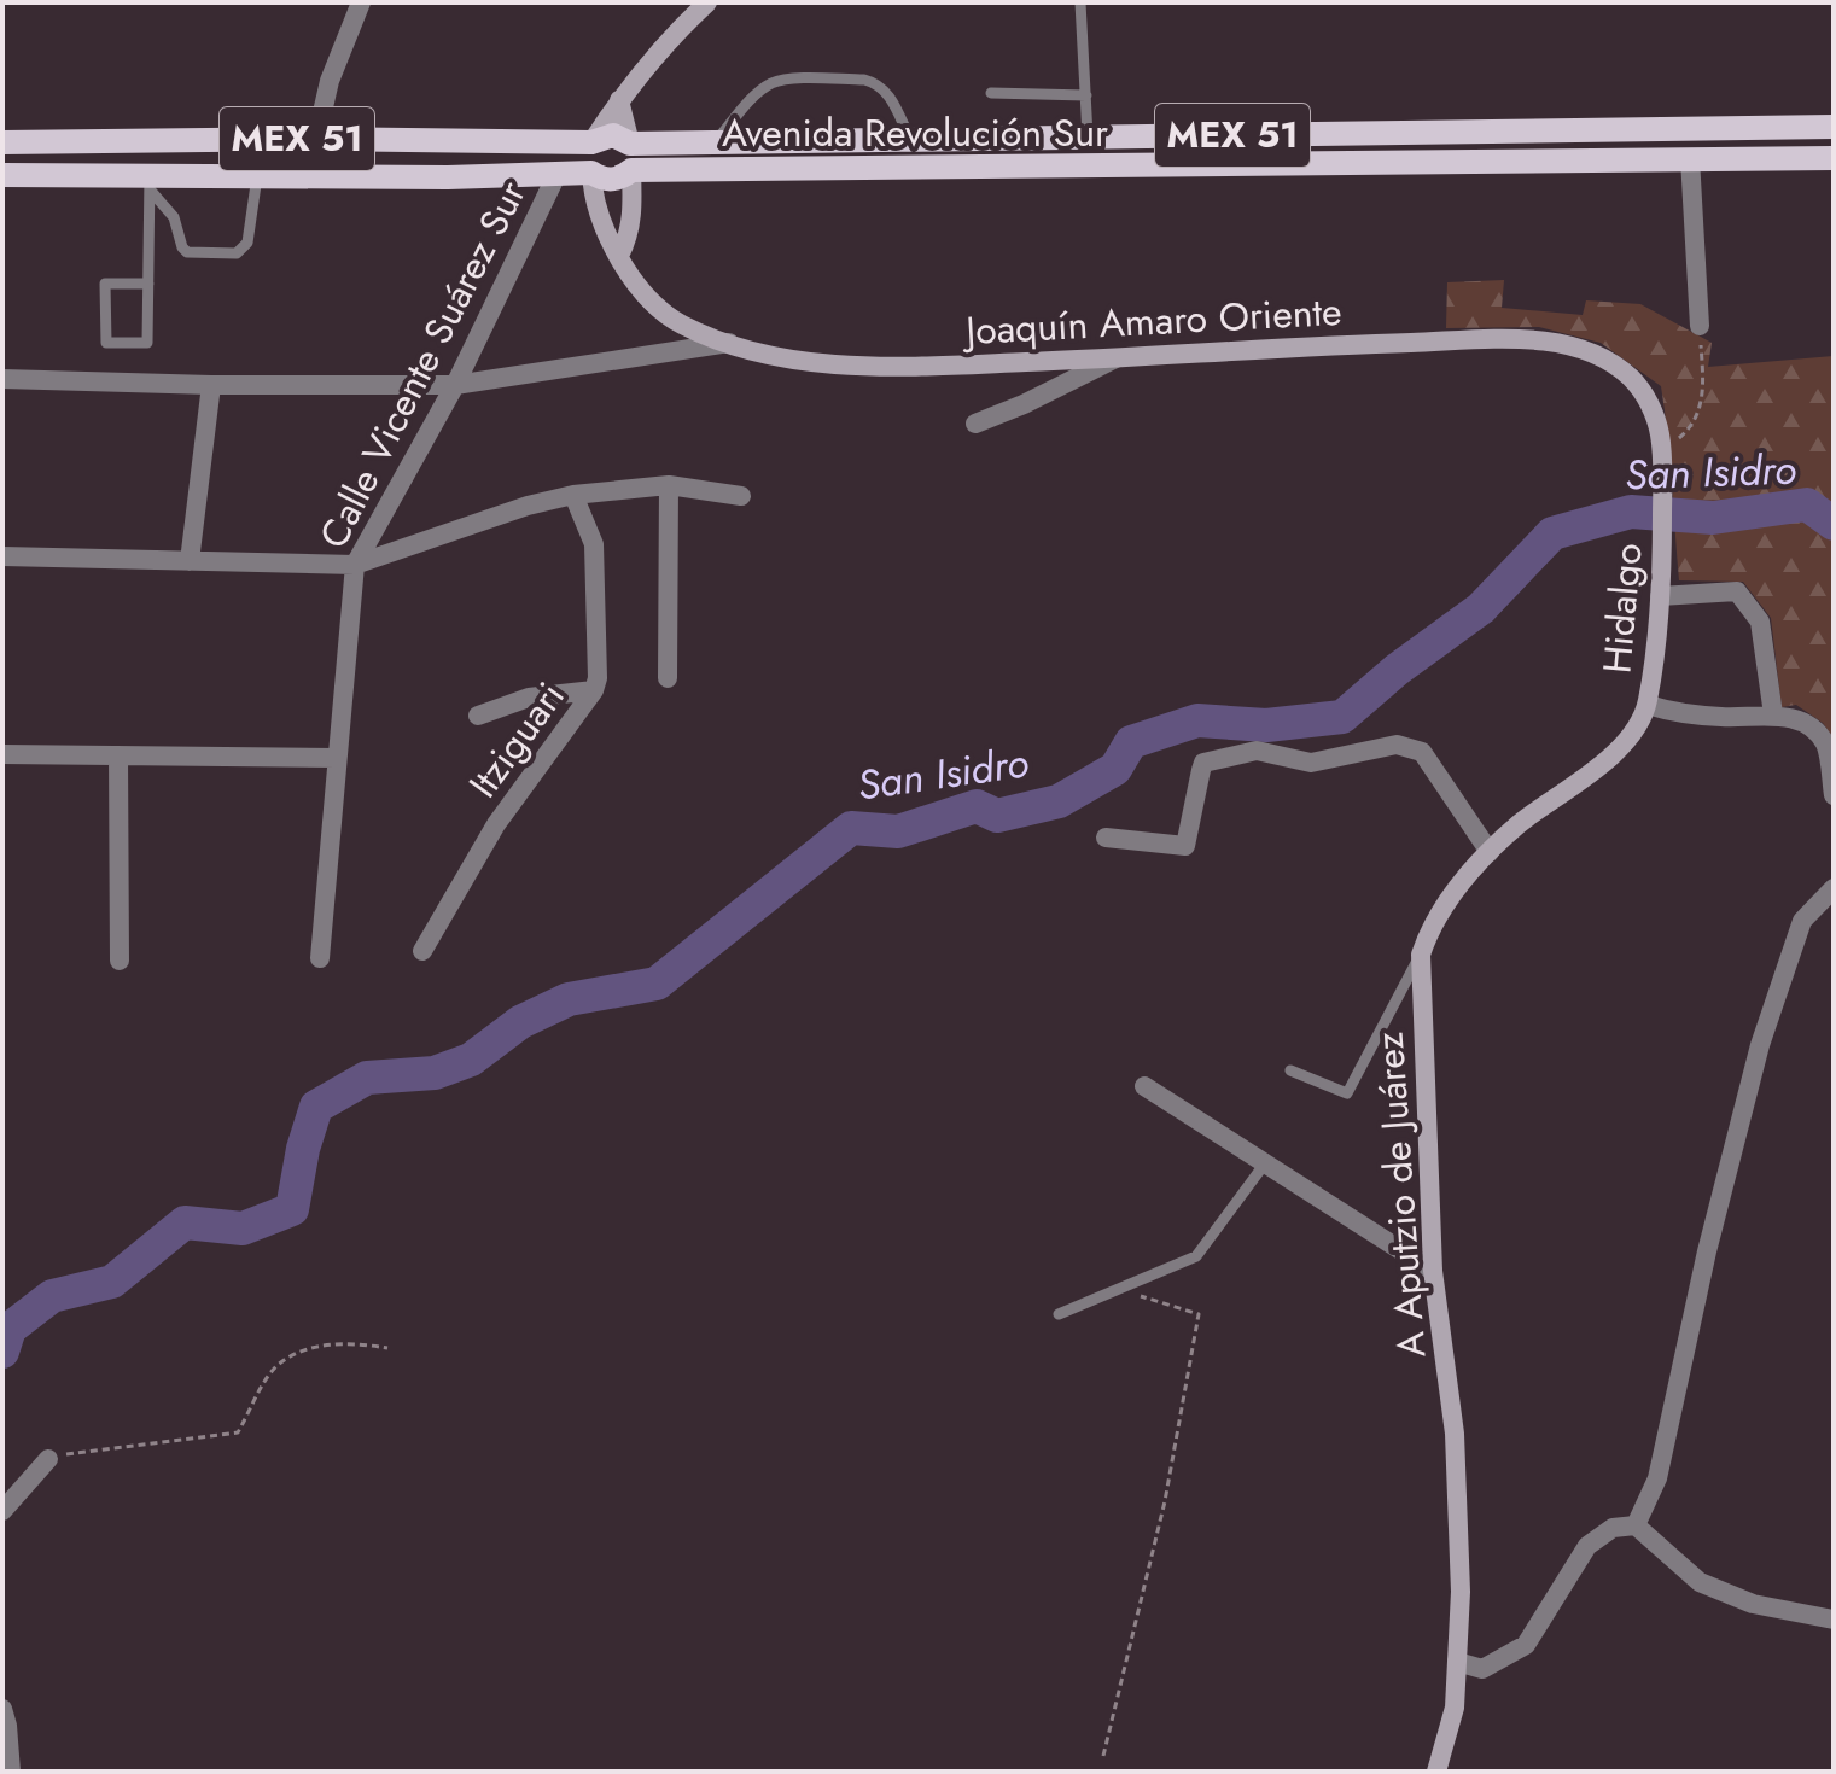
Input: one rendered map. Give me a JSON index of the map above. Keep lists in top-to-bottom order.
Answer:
{
  "streets": {
    "main road": ["Avenida Revolución Sur", "MEX 51"],
    "street": [
      "Joaquín Amaro Oriente",
      "Calle Vicente Suárez Sur",
      "Hidalgo",
      "Itziguari",
      "A Aputzio de Juárez"
    ]
  },
  "crossings": [
    ["Avenida Revolución Sur", "Joaquín Amaro Oriente"],
    ["Avenida Revolución Sur", "Calle Vicente Suárez Sur"],
    ["Joaquín Amaro Oriente", "Hidalgo"],
    ["Hidalgo", "A Aputzio de Juárez"]
  ],
  "water": ["San Isidro"]
}
